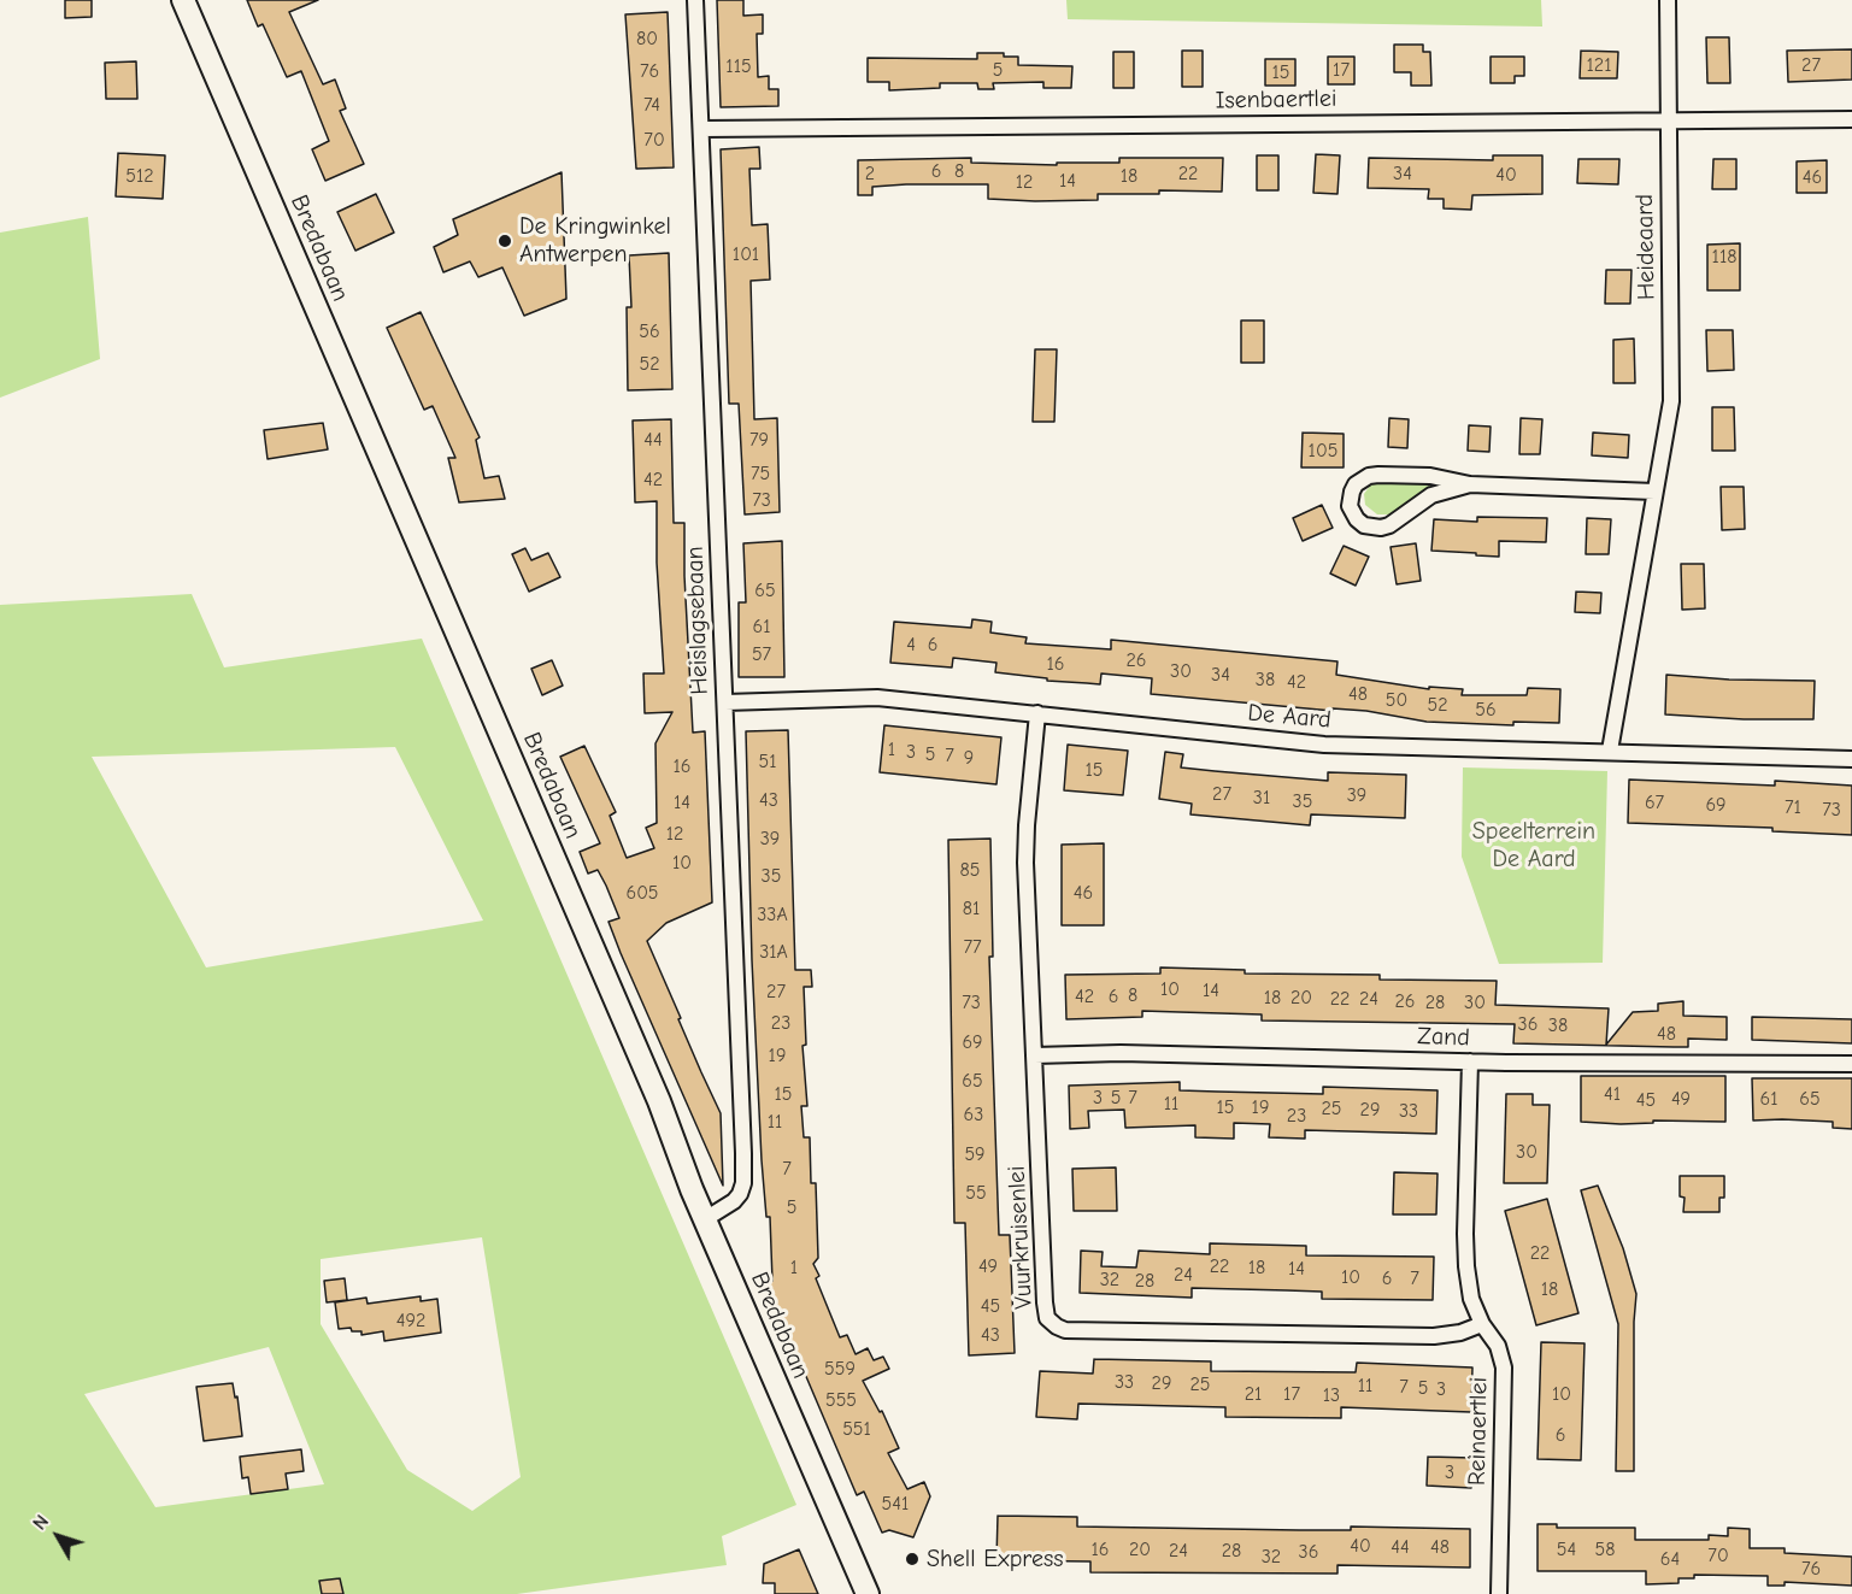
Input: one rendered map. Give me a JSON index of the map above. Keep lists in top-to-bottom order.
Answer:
{
  "streets": {
    "main road": ["Bredabaan"],
    "street": [
      "Isenbaertlei",
      "Heideaard",
      "Heislagsebaan",
      "De Aard",
      "Zand",
      "Vuurkruisenlei",
      "Reinaertlei"
    ]
  },
  "crossings": [
    ["Isenbaertlei", "Heideaard"],
    ["Isenbaertlei", "Heislagsebaan"],
    ["Heideaard", "De Aard"],
    ["Bredabaan", "Heislagsebaan"],
    ["Heislagsebaan", "De Aard"],
    ["De Aard", "Vuurkruisenlei"],
    ["Zand", "Vuurkruisenlei"],
    ["Zand", "Reinaertlei"],
    ["Vuurkruisenlei", "Reinaertlei"]
  ],
  "parks": ["Speelterrein De Aard"],
  "places": ["De Kringwinkel Antwerpen", "Shell Express"],
  "house_numbers": [
    "80",
    "121",
    "27",
    "115",
    "5",
    "17",
    "76",
    "15",
    "74",
    "70",
    "6",
    "8",
    "2",
    "22",
    "34",
    "40",
    "512",
    "18",
    "46",
    "14",
    "12",
    "101",
    "118",
    "56",
    "52",
    "44",
    "79",
    "105",
    "75",
    "42",
    "73",
    "65",
    "61",
    "4",
    "6",
    "57",
    "26",
    "16",
    "30",
    "34",
    "38",
    "42",
    "48",
    "50",
    "52",
    "56",
    "1",
    "3",
    "5",
    "7",
    "9",
    "51",
    "16",
    "15",
    "27",
    "39",
    "31",
    "43",
    "35",
    "14",
    "67",
    "69",
    "71",
    "73",
    "12",
    "39",
    "10",
    "85",
    "35",
    "605",
    "46",
    "81",
    "33A",
    "77",
    "31A",
    "10",
    "14",
    "27",
    "8",
    "42",
    "6",
    "18",
    "20",
    "22",
    "24",
    "26",
    "73",
    "28",
    "30",
    "23",
    "36",
    "38",
    "48",
    "69",
    "19",
    "65",
    "15",
    "41",
    "3",
    "5",
    "7",
    "49",
    "61",
    "65",
    "45",
    "11",
    "15",
    "19",
    "25",
    "29",
    "33",
    "63",
    "23",
    "11",
    "30",
    "59",
    "7",
    "55",
    "5",
    "22",
    "49",
    "22",
    "1",
    "18",
    "14",
    "24",
    "10",
    "6",
    "7",
    "32",
    "28",
    "18",
    "45",
    "492",
    "43",
    "559",
    "33",
    "29",
    "25",
    "11",
    "7",
    "5",
    "3",
    "21",
    "17",
    "10",
    "13",
    "555",
    "551",
    "6",
    "3",
    "541",
    "40",
    "44",
    "48",
    "16",
    "20",
    "54",
    "58",
    "24",
    "28",
    "36",
    "70",
    "32",
    "64",
    "76"
  ],
  "north": "top left"
}
